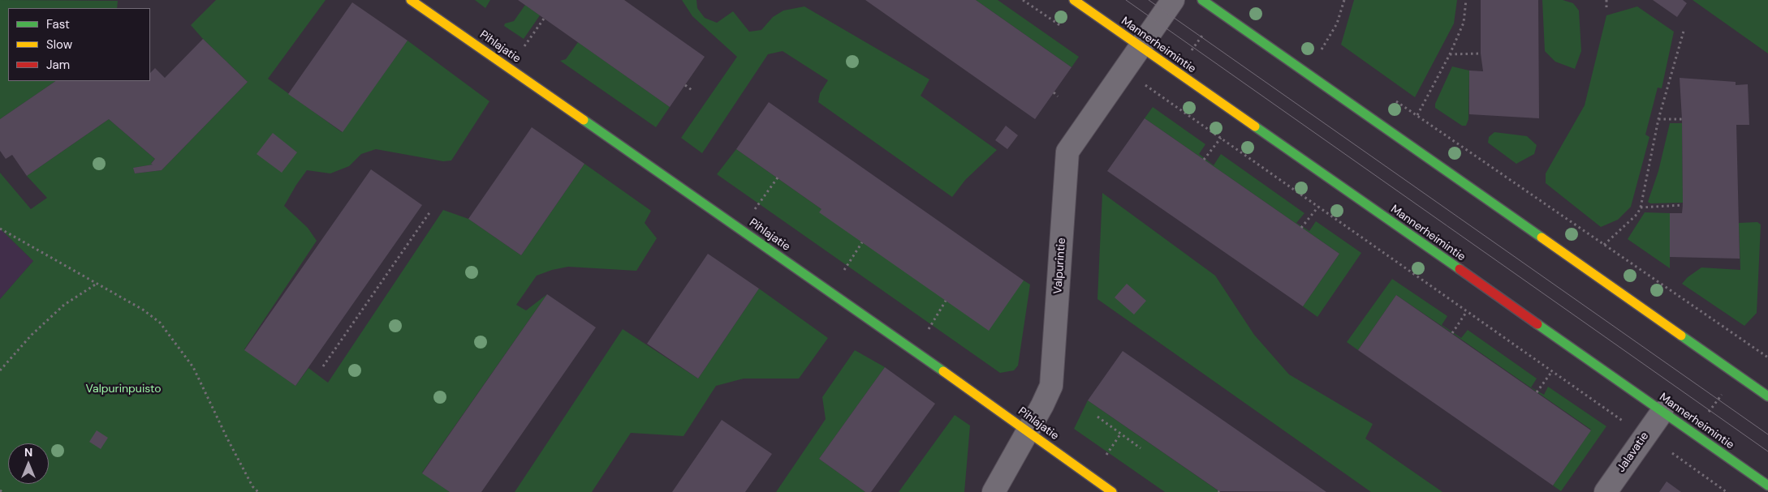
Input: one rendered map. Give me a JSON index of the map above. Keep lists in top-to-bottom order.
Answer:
{
  "streets": {
    "main road": ["Mannerheimintie", "Pihlajatie"],
    "street": ["Valpurintie", "Jalavatie"]
  },
  "crossings": [
    ["Mannerheimintie", "Valpurintie"],
    ["Mannerheimintie", "Jalavatie"],
    ["Pihlajatie", "Valpurintie"]
  ],
  "parks": ["Valpurinpuisto"],
  "legend": ["Fast", "Slow", "Jam"],
  "north": "top"
}
